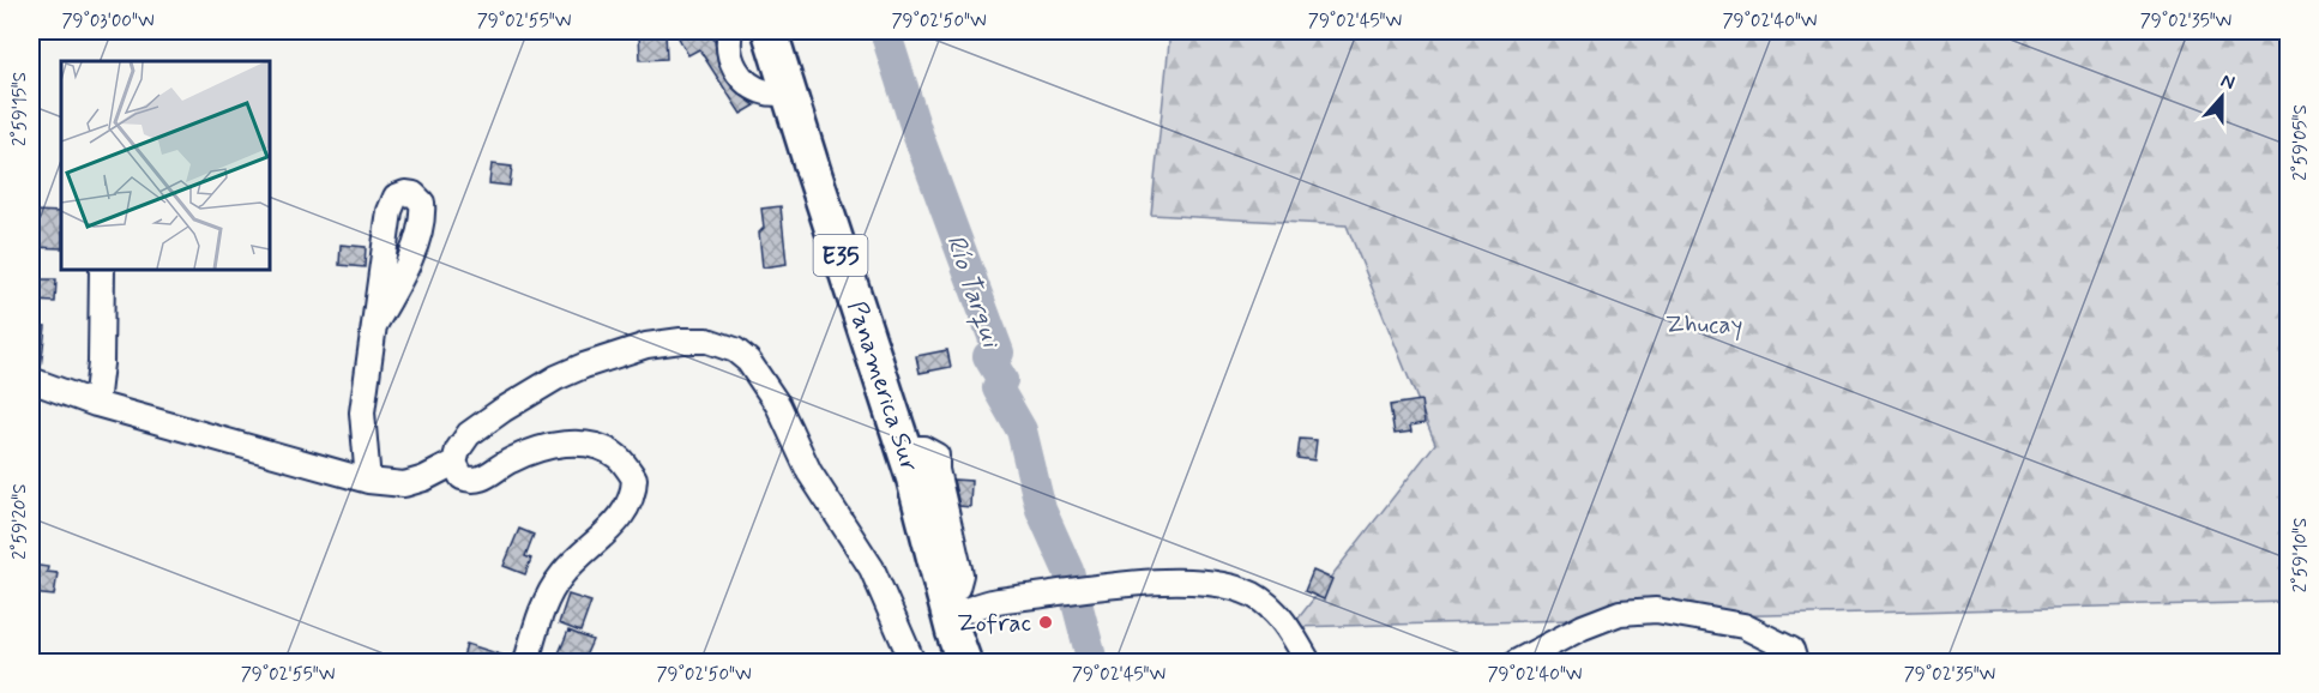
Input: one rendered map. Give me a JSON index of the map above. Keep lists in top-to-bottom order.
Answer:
{
  "streets": {
    "highway": ["E35", "Panamerica Sur"]
  },
  "water": ["Río Tarqui"],
  "parks": ["Zhucay"],
  "places": ["Zofrac"],
  "north": "top",
  "coordinates": [
    "79°03'00\"W",
    "79°02'55\"W",
    "79°02'50\"W",
    "79°02'45\"W",
    "79°02'40\"W",
    "79°02'35\"W",
    "2°59'15\"S",
    "2°59'05\"S",
    "2°59'20\"S",
    "2°59'10\"S"
  ]
}
